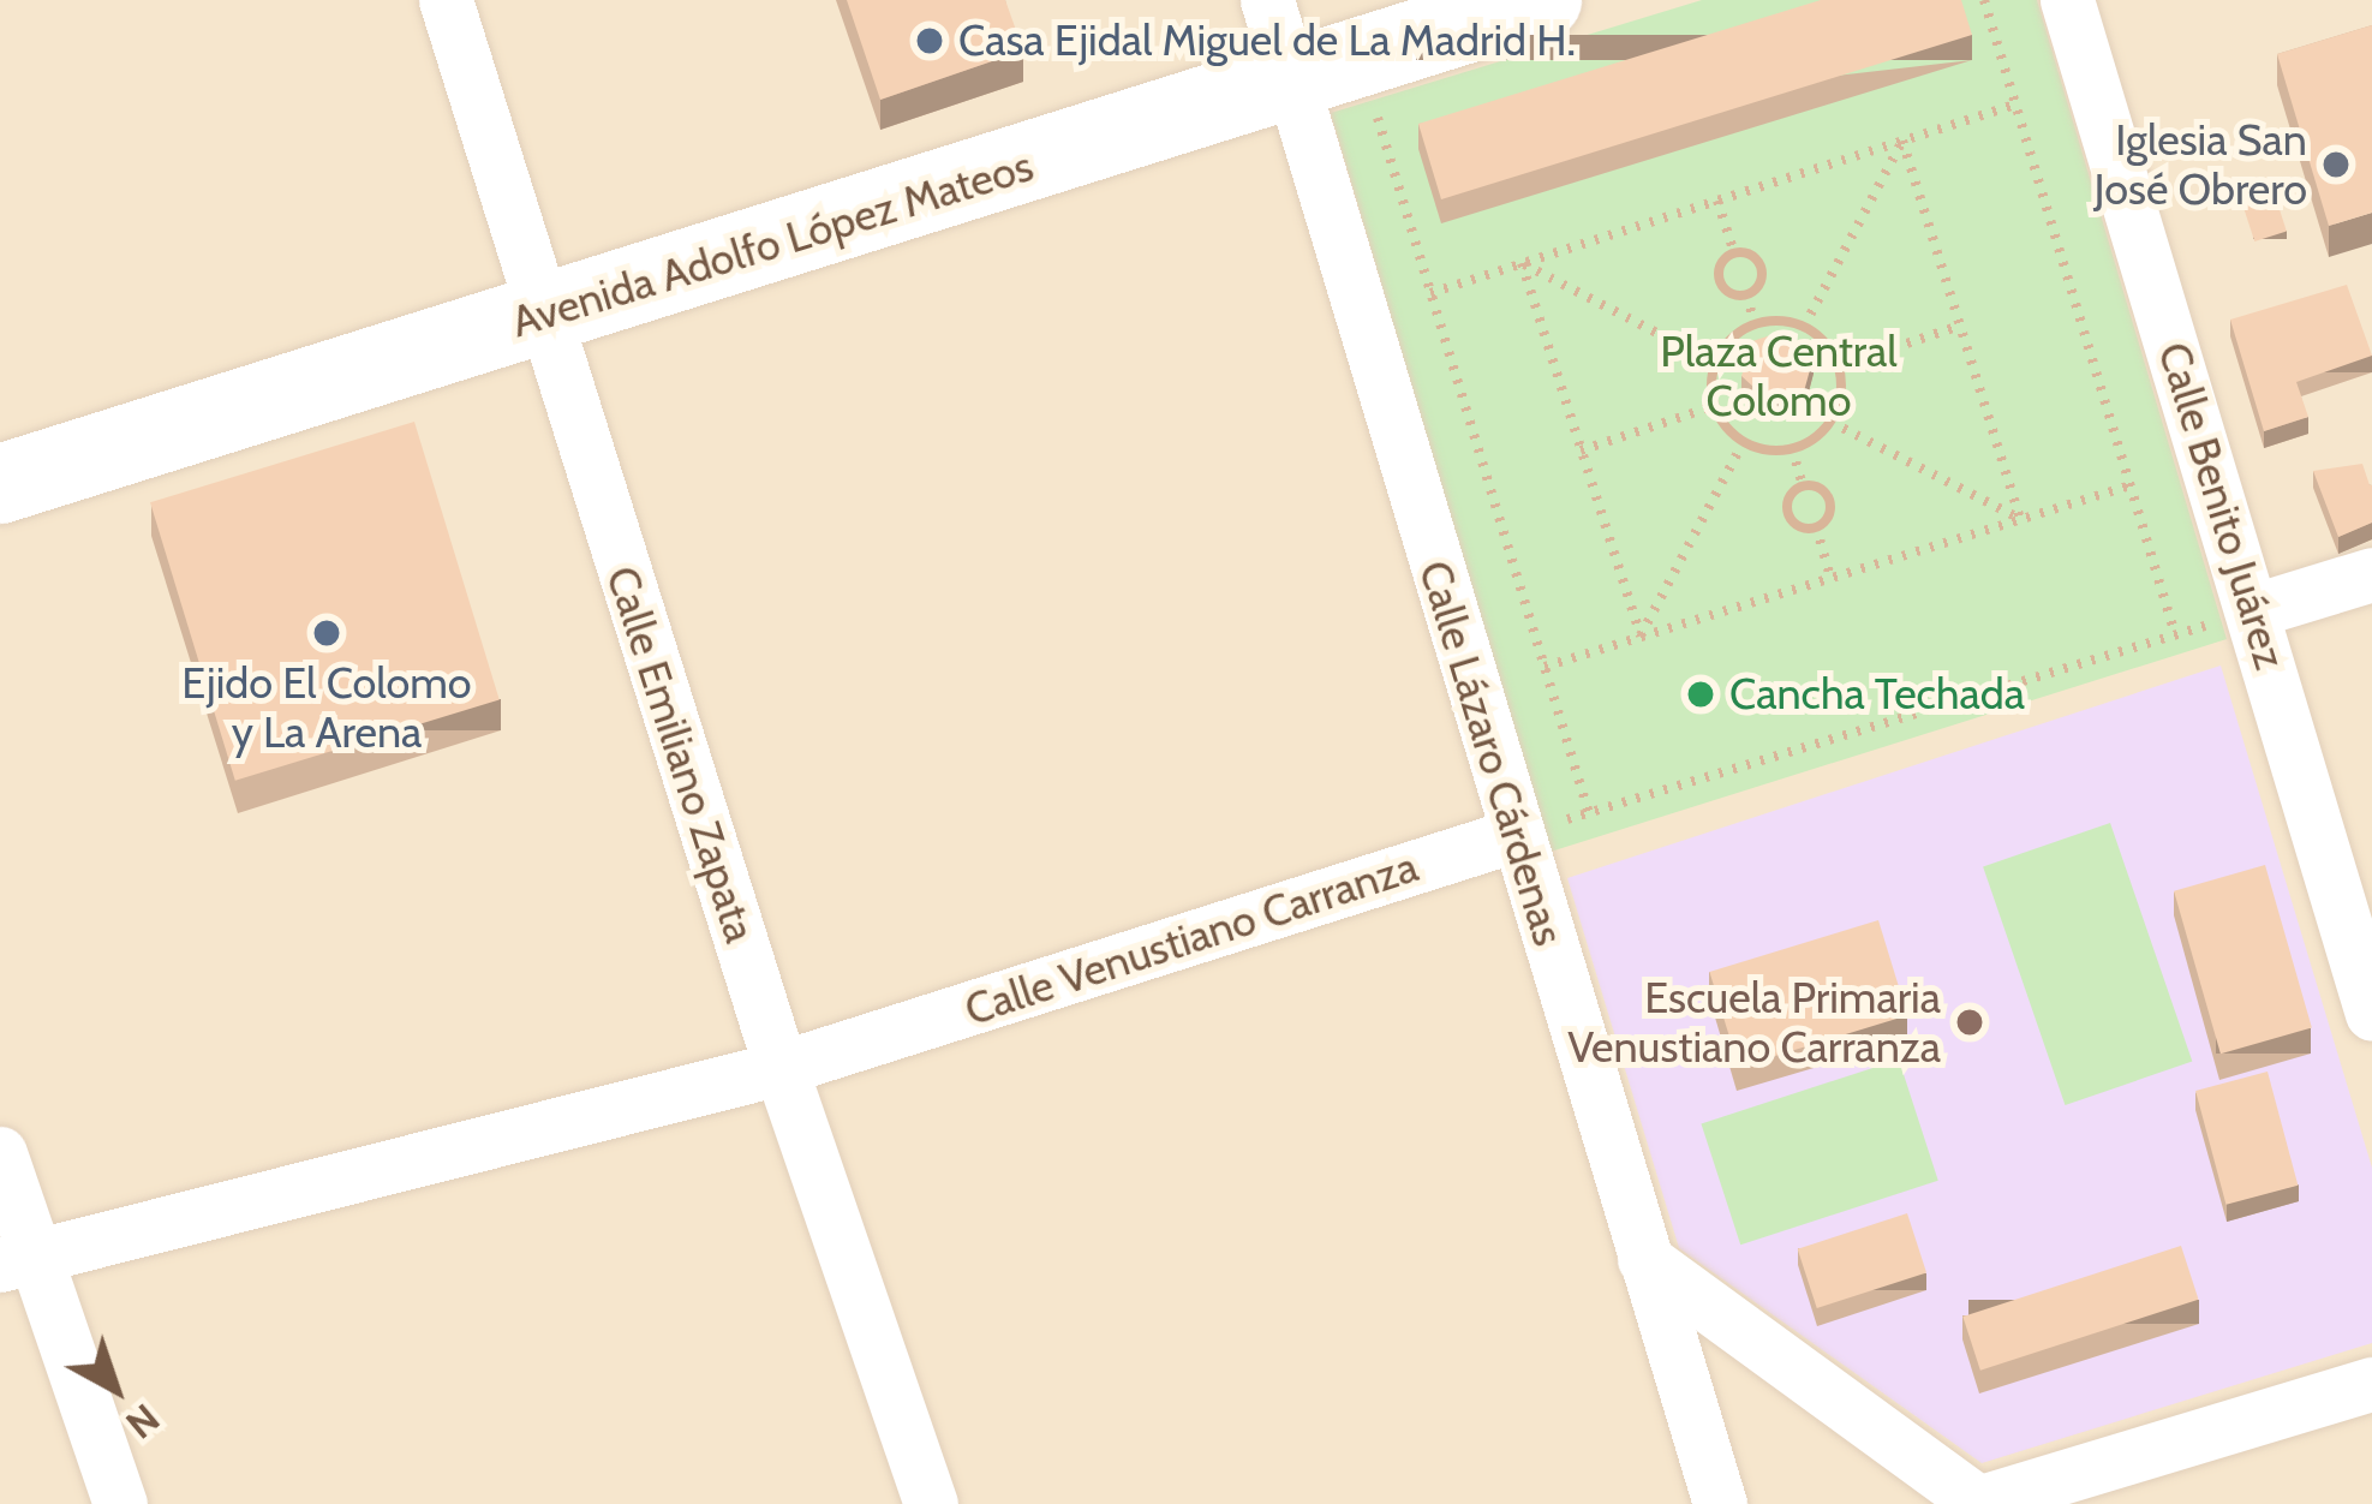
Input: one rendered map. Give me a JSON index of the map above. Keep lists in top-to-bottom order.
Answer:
{
  "streets": {
    "main road": ["Avenida Adolfo López Mateos"],
    "street": [
      "Calle Benito Juárez",
      "Calle Lázaro Cárdenas",
      "Calle Emiliano Zapata",
      "Calle Venustiano Carranza"
    ]
  },
  "crossings": [
    ["Avenida Adolfo López Mateos", "Calle Lázaro Cárdenas"],
    ["Avenida Adolfo López Mateos", "Calle Emiliano Zapata"],
    ["Calle Lázaro Cárdenas", "Calle Venustiano Carranza"],
    ["Calle Emiliano Zapata", "Calle Venustiano Carranza"]
  ],
  "parks": ["Plaza Central Colomo"],
  "places": [
    "Casa Ejidal Miguel de La Madrid H.",
    "Iglesia San José Obrero",
    "Ejido El Colomo y La Arena",
    "Cancha Techada",
    "Escuela Primaria Venustiano Carranza"
  ],
  "north": "bottom right"
}
